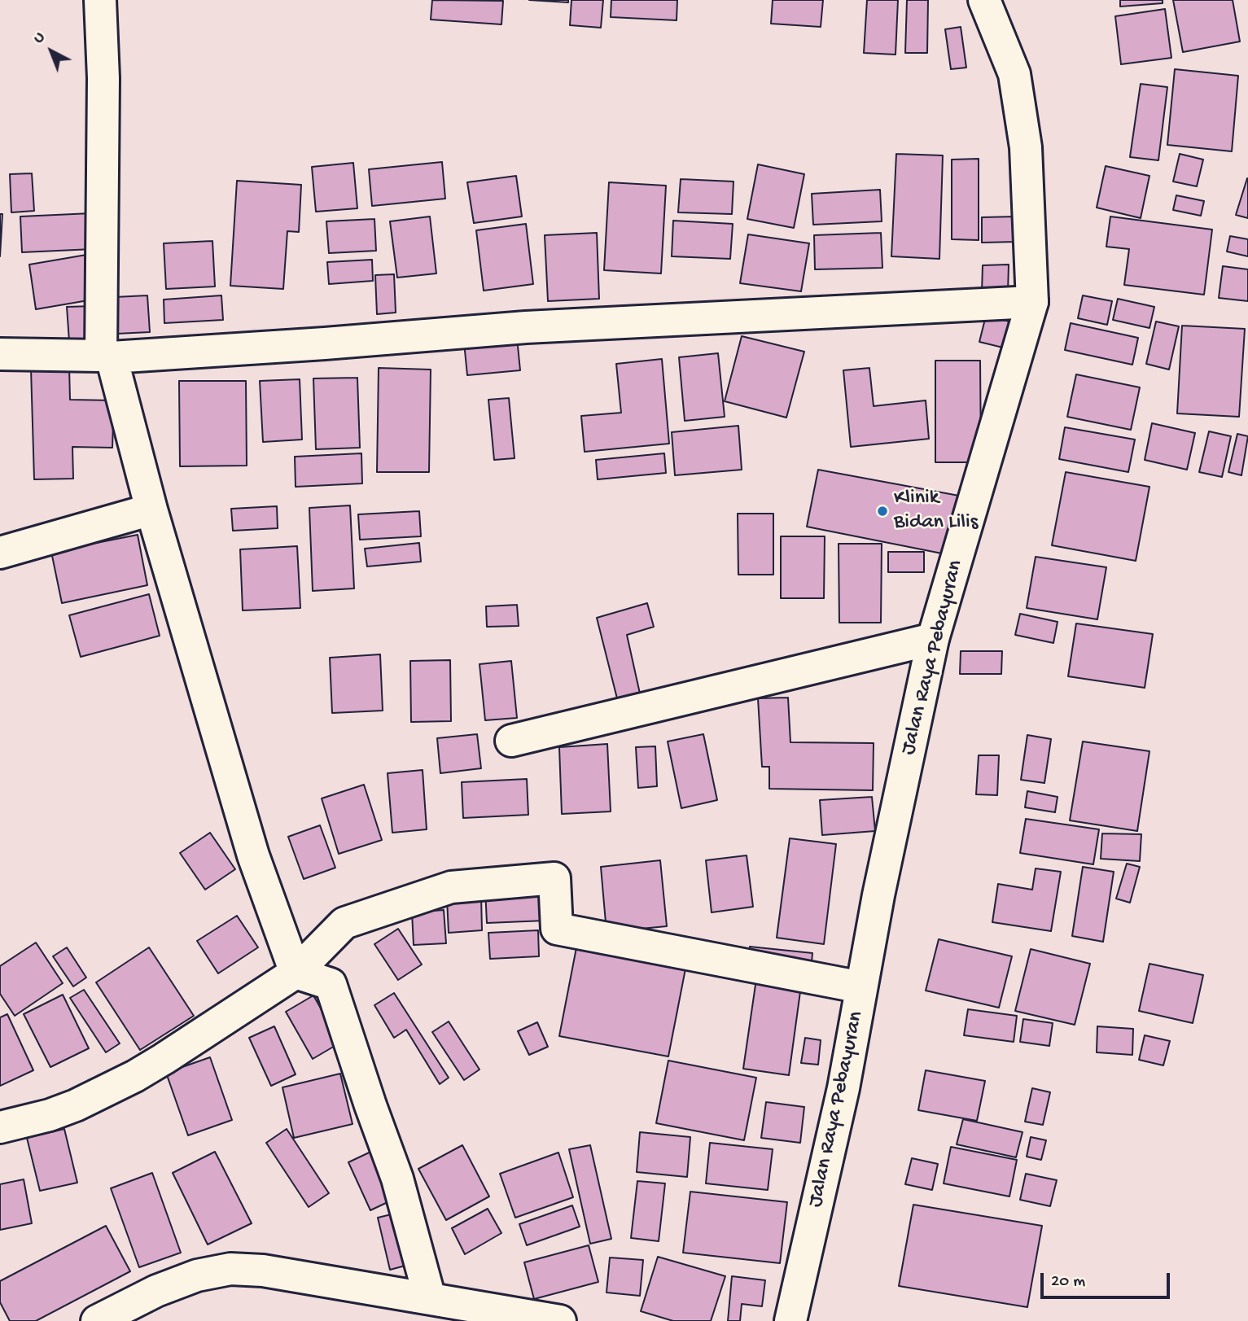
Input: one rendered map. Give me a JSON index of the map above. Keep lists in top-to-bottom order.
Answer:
{
  "streets": {
    "street": ["Jalan Raya Pebayuran"]
  },
  "places": ["Klinik Bidan Lilis"],
  "scale_bar": "20 m",
  "north": "top left"
}
